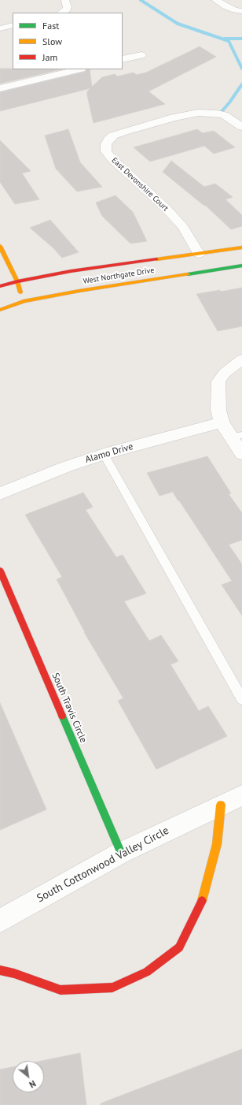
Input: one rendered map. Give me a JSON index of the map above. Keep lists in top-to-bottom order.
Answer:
{
  "streets": {
    "street": [
      "East Devonshire Court",
      "West Northgate Drive",
      "Alamo Drive",
      "South Travis Circle",
      "South Cottonwood Valley Circle"
    ]
  },
  "crossings": [
    ["East Devonshire Court", "West Northgate Drive"],
    ["South Travis Circle", "South Cottonwood Valley Circle"]
  ],
  "legend": ["Fast", "Slow", "Jam"],
  "north": "bottom right"
}
